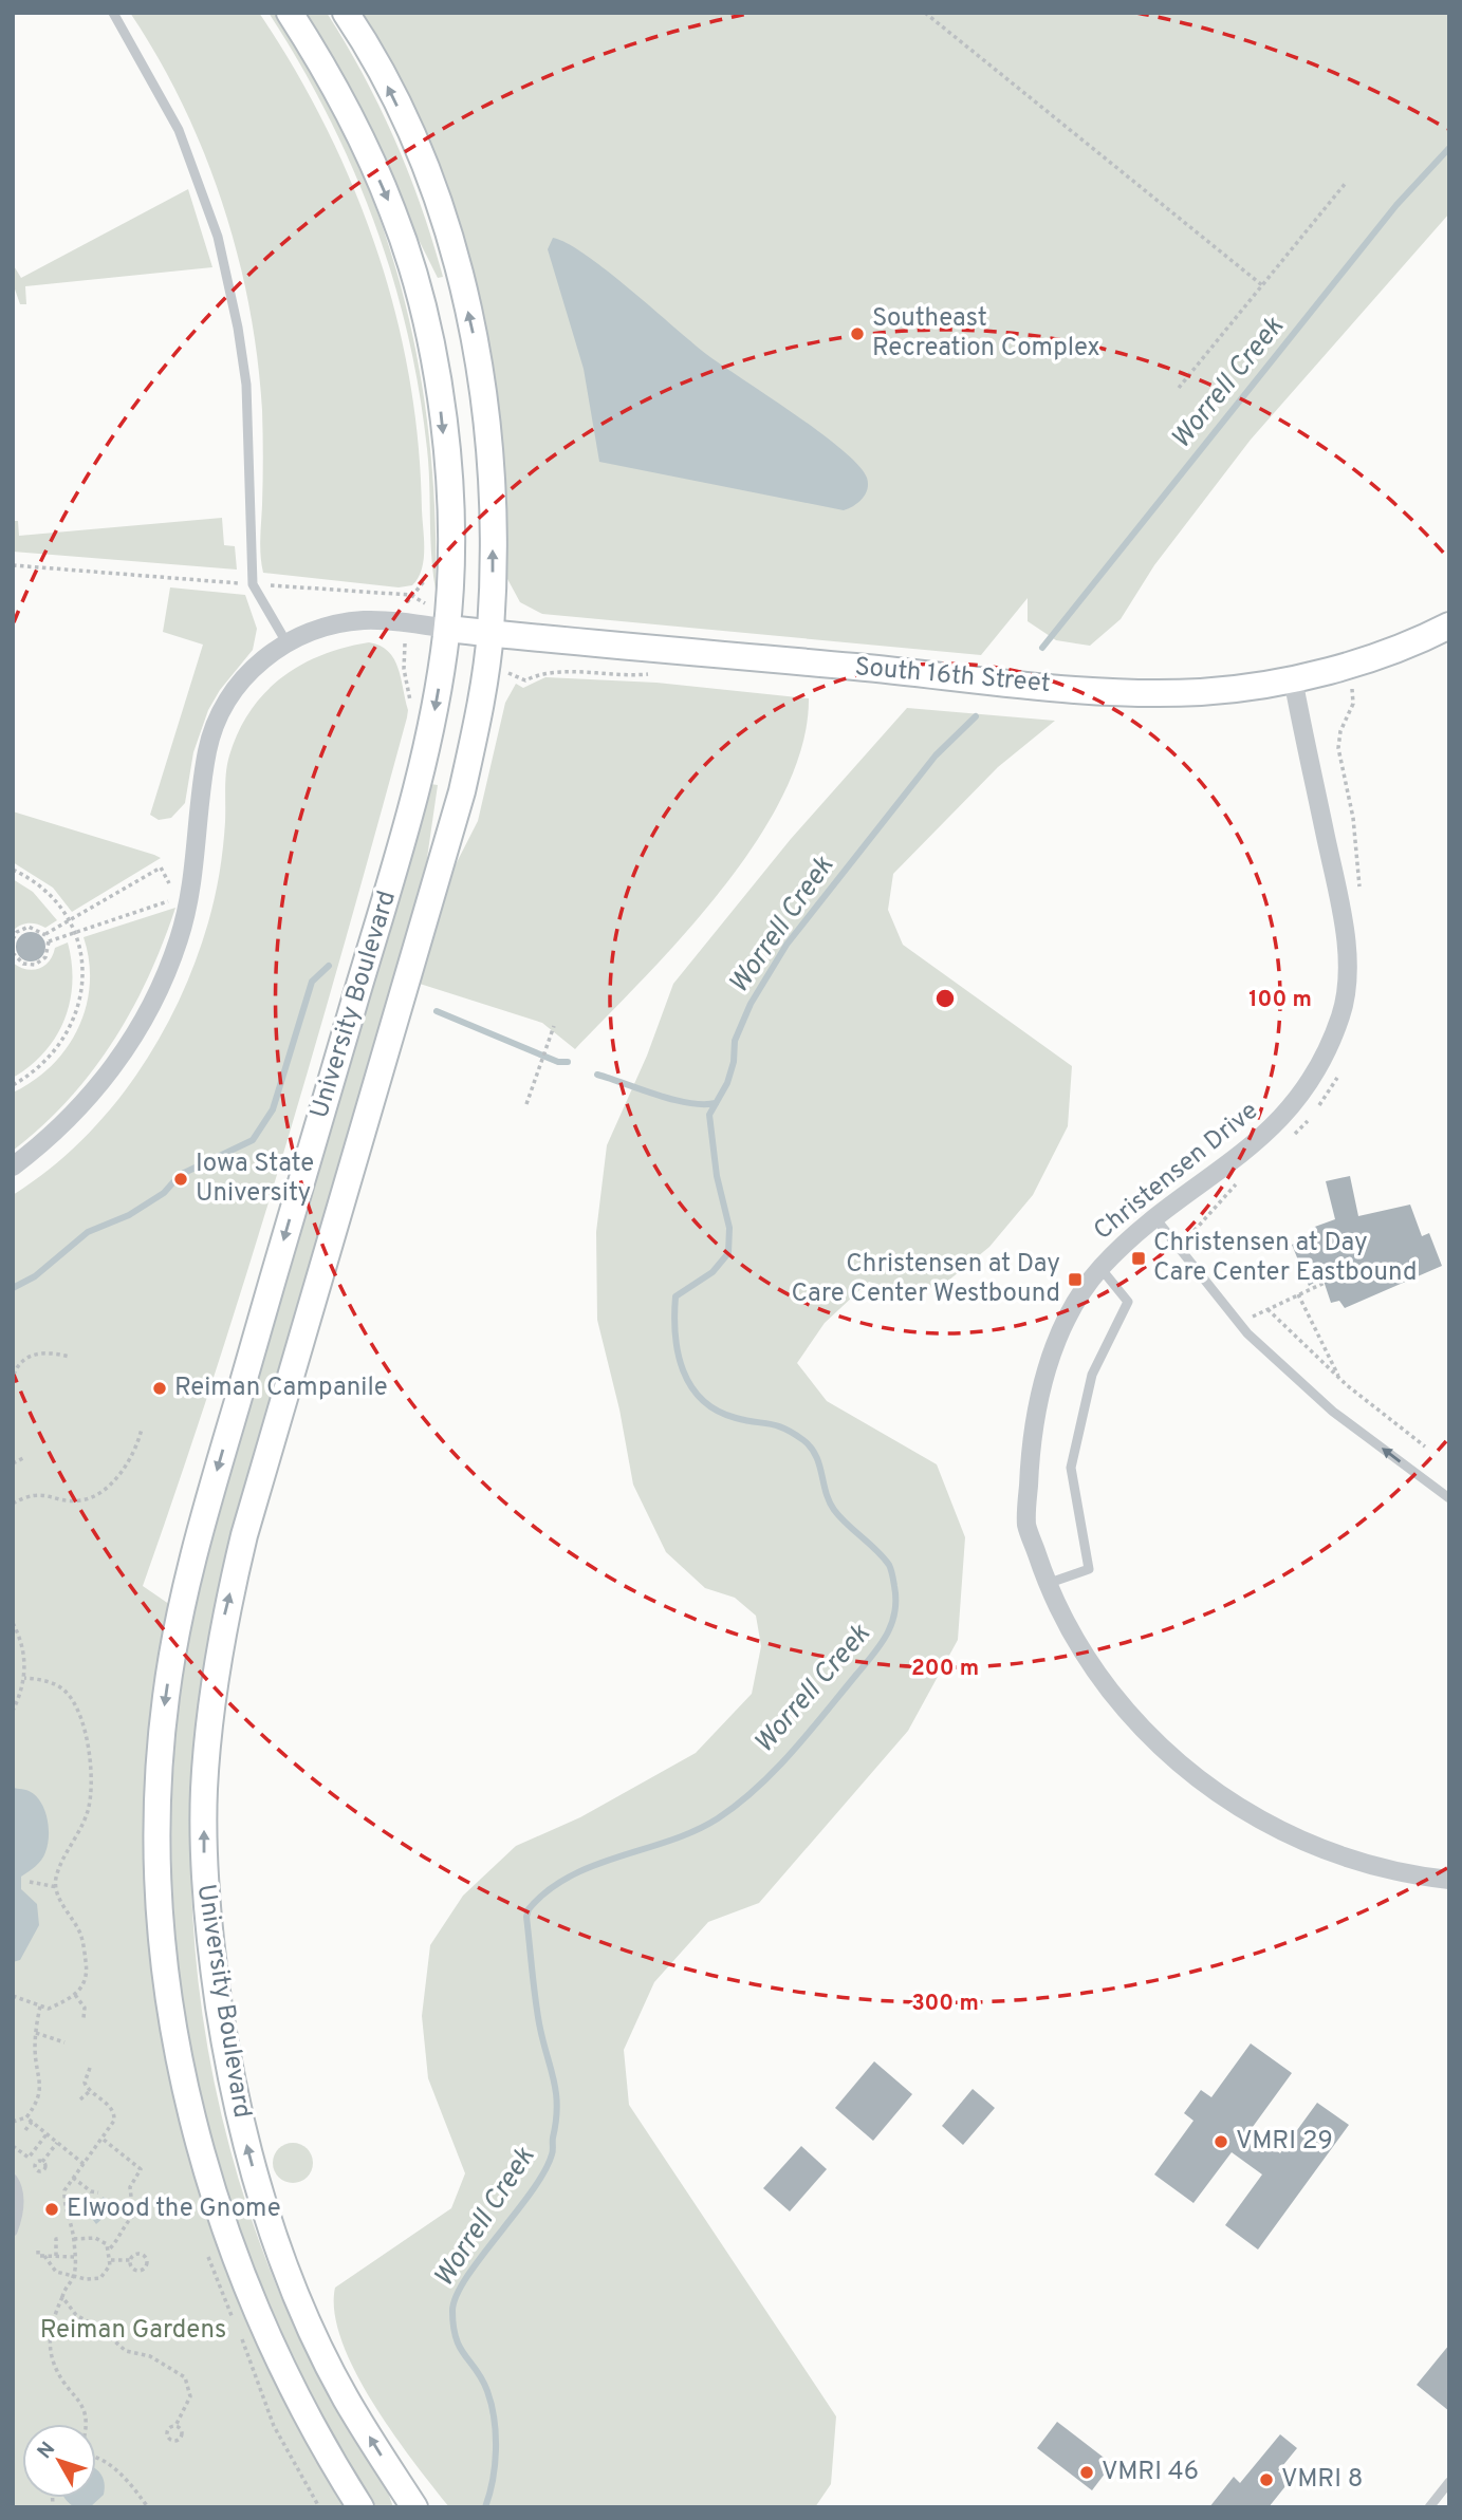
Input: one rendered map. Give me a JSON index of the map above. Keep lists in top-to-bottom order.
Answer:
{
  "streets": {
    "main road": ["South 16th Street", "University Boulevard"],
    "street": ["Christensen Drive"]
  },
  "crossings": [
    ["South 16th Street", "University Boulevard"],
    ["South 16th Street", "Christensen Drive"]
  ],
  "water": ["Worrell Creek"],
  "parks": ["Reiman Gardens"],
  "places": {
    "other": [
      "Southeast Recreation Complex",
      "Iowa State University",
      "Reiman Campanile",
      "VMRI 29",
      "Elwood the Gnome",
      "VMRI 46",
      "VMRI 8"
    ],
    "transit": ["Christensen at Day Care Center Eastbound", "Christensen at Day Care Center Westbound"]
  },
  "north": "top left",
  "rings": ["100 m", "200 m", "300 m"]
}
